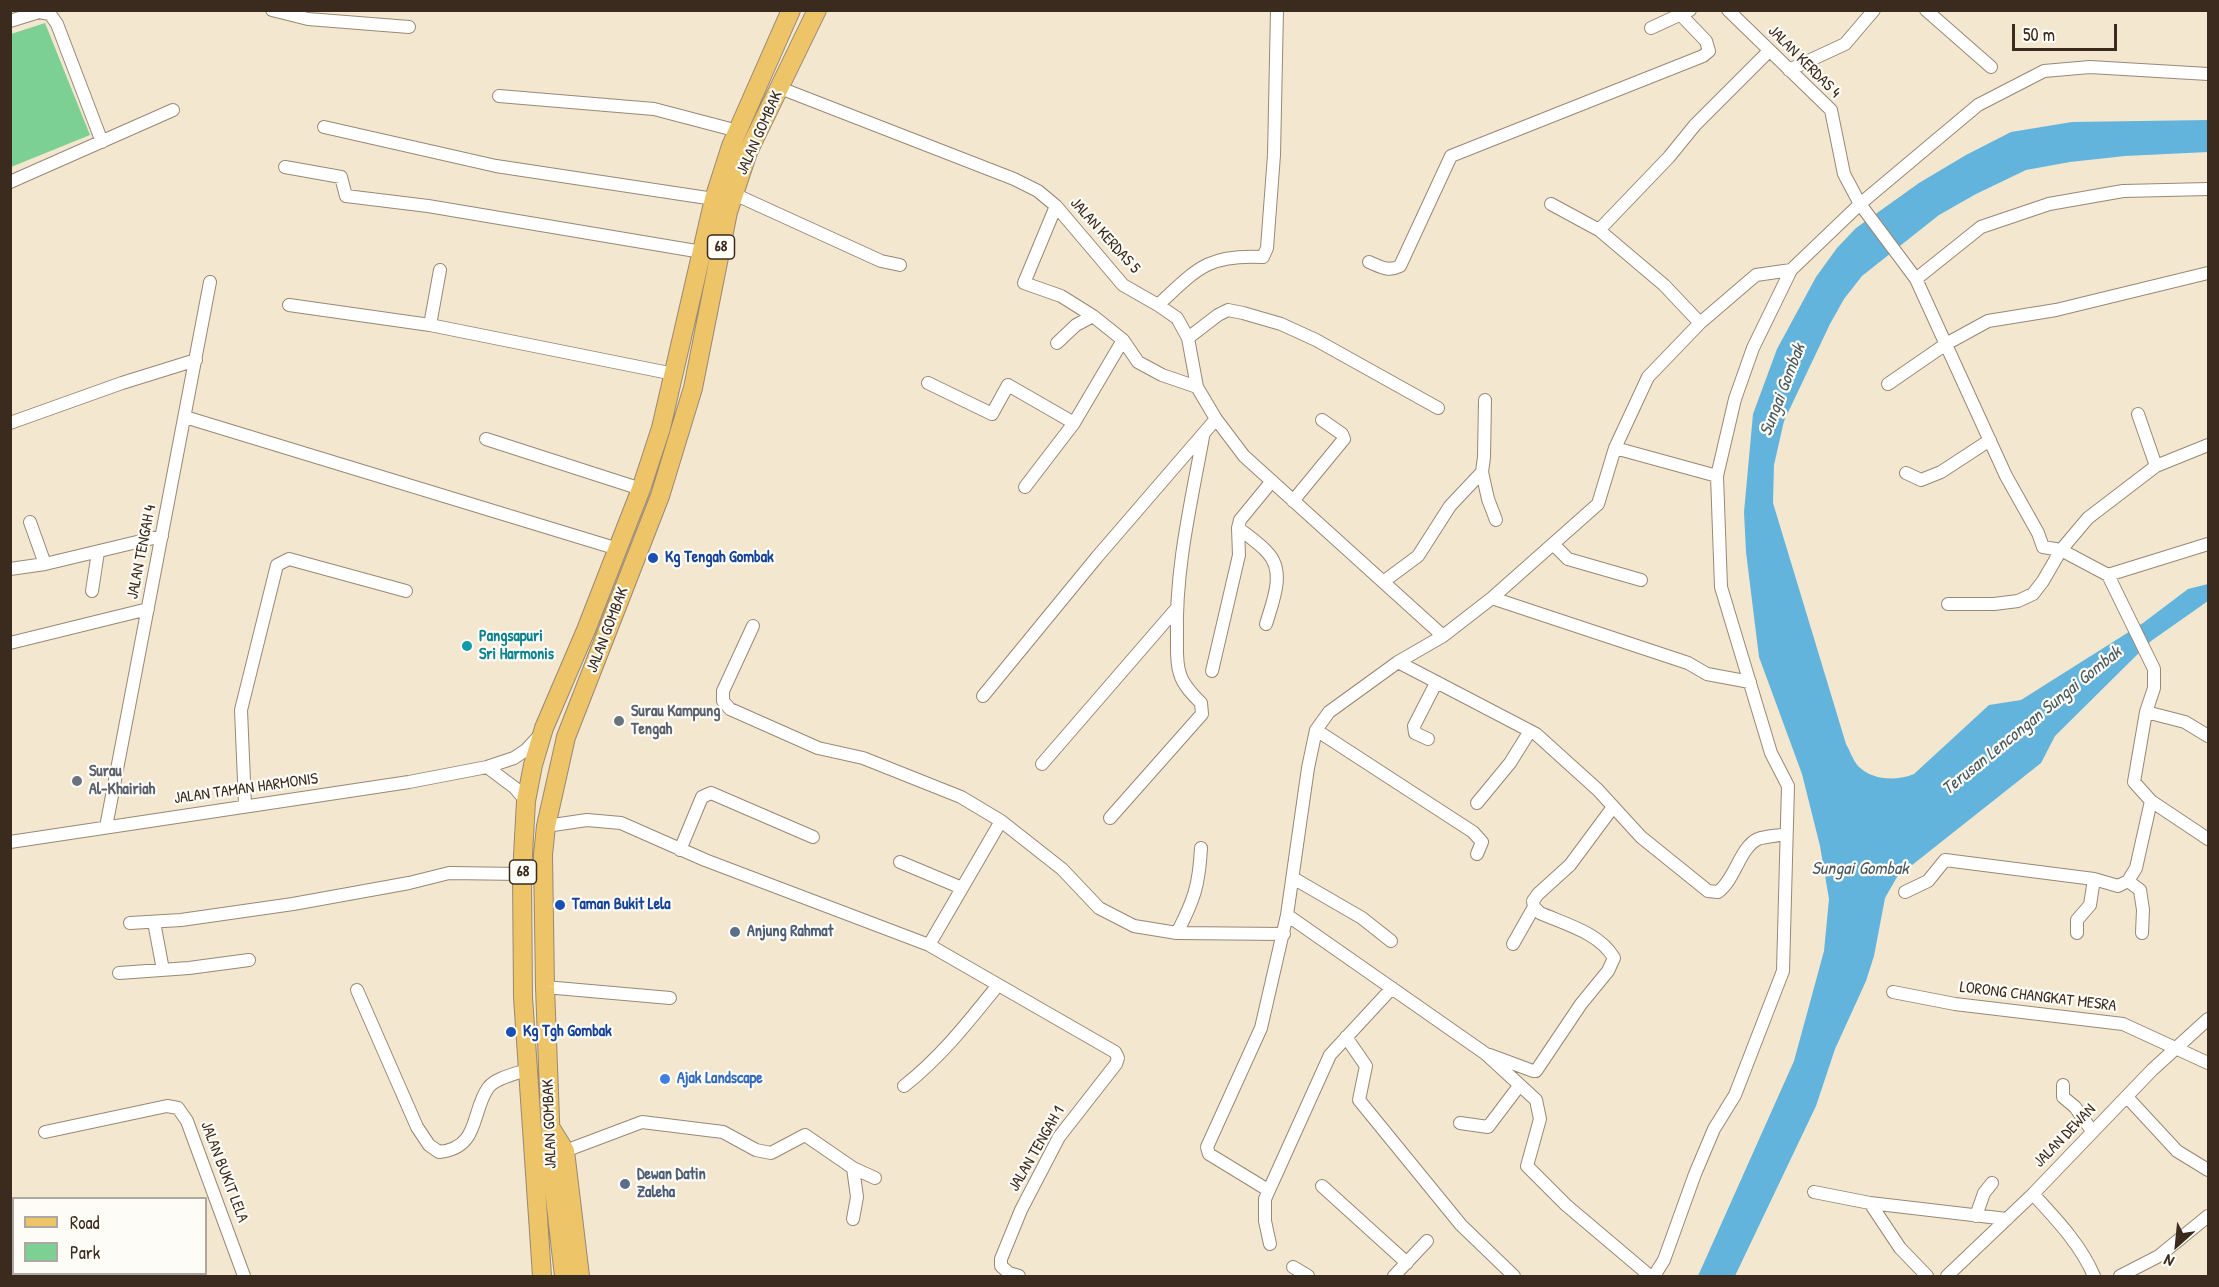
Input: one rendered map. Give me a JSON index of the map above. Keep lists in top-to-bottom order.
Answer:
{
  "streets": {
    "main road": ["JALAN GOMBAK", "68"],
    "street": [
      "JALAN KERDAS 4",
      "JALAN KERDAS 5",
      "JALAN TENGAH 4",
      "JALAN TAMAN HARMONIS",
      "LORONG CHANGKAT MESRA",
      "JALAN DEWAN",
      "JALAN TENGAH 1",
      "JALAN BUKIT LELA"
    ]
  },
  "crossings": [
    ["JALAN GOMBAK", "JALAN KERDAS 5"],
    ["JALAN GOMBAK", "JALAN TAMAN HARMONIS"],
    ["JALAN TENGAH 4", "JALAN TAMAN HARMONIS"],
    ["LORONG CHANGKAT MESRA", "JALAN DEWAN"]
  ],
  "water": ["Sungai Gombak", "Terusan Lencongan Sungai Gombak"],
  "places": [
    "Kg Tengah Gombak",
    "Pangsapuri Sri Harmonis",
    "Surau Kampung Tengah",
    "Surau Al-Khairiah",
    "Taman Bukit Lela",
    "Anjung Rahmat",
    "Kg Tgh Gombak",
    "Ajak Landscape",
    "Dewan Datin Zaleha"
  ],
  "legend": ["Road", "Park"],
  "scale_bar": "50 m",
  "north": "bottom left"
}
